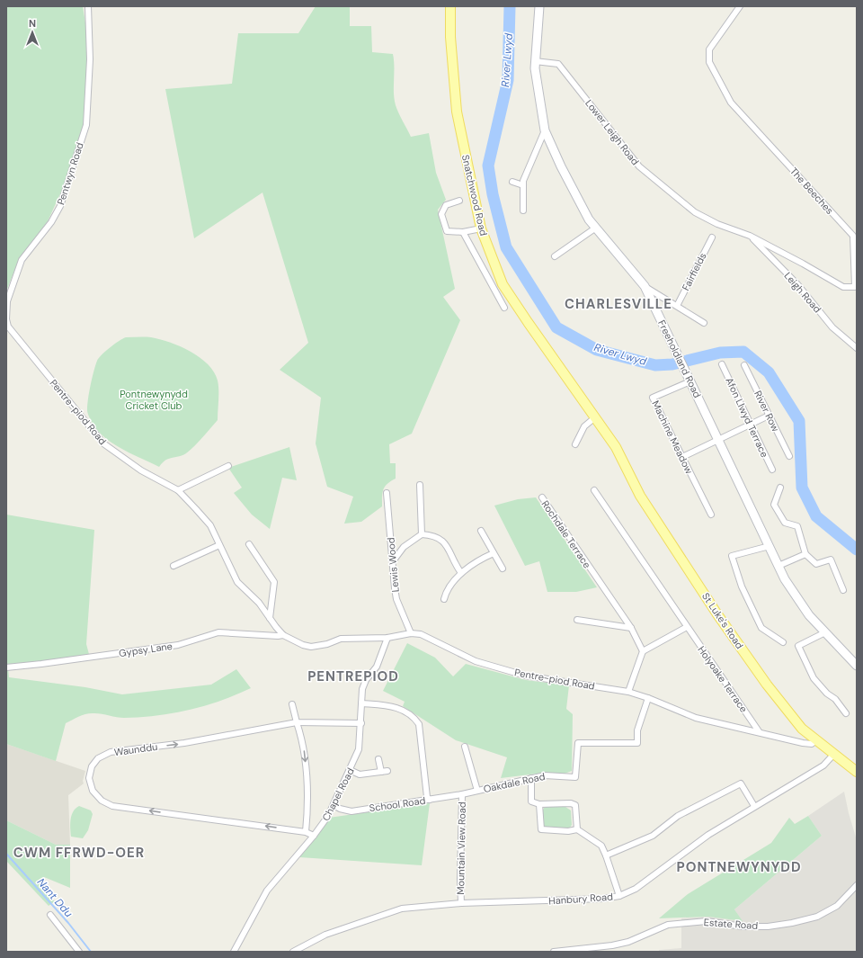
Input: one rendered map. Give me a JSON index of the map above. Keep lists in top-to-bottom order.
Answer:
{
  "streets": {
    "main road": ["Snatchwood Road", "Freeholdland Road", "St Luke's Road"],
    "street": [
      "Lower Leigh Road",
      "Pentwyn Road",
      "The Beeches",
      "Fairfields",
      "Leigh Road",
      "River Row",
      "Pentre-piod Road",
      "Afon Llwyd Terrace",
      "Machine Meadow",
      "Rochdale Terrace",
      "Lewis Wood",
      "Gypsy Lane",
      "Holyoake Terrace",
      "Waunddu",
      "Oakdale Road",
      "Chapel Road",
      "School Road",
      "Mountain View Road",
      "Hanbury Road",
      "Estate Road"
    ]
  },
  "crossings": [
    ["Lower Leigh Road", "The Beeches"],
    ["Lower Leigh Road", "Leigh Road"],
    ["Lower Leigh Road", "Freeholdland Road"],
    ["Pentwyn Road", "Pentre-piod Road"],
    ["The Beeches", "Leigh Road"],
    ["Snatchwood Road", "St Luke's Road"],
    ["Freeholdland Road", "Machine Meadow"],
    ["Pentre-piod Road", "Lewis Wood"],
    ["Pentre-piod Road", "St Luke's Road"],
    ["Pentre-piod Road", "Gypsy Lane"],
    ["Pentre-piod Road", "Holyoake Terrace"],
    ["Pentre-piod Road", "Oakdale Road"],
    ["Pentre-piod Road", "Chapel Road"],
    ["St Luke's Road", "Hanbury Road"],
    ["Waunddu", "Chapel Road"],
    ["Oakdale Road", "School Road"],
    ["Oakdale Road", "Mountain View Road"],
    ["Chapel Road", "School Road"],
    ["School Road", "Mountain View Road"],
    ["Mountain View Road", "Hanbury Road"]
  ],
  "districts": [
    "CHARLESVILLE",
    "PENTREPIOD",
    "CWM FFRWD-OER",
    "PONTNEWYNYDD"
  ],
  "water": ["River Lwyd", "Nant Ddu"],
  "parks": ["Pontnewynydd Cricket Club"],
  "north": "top"
}
